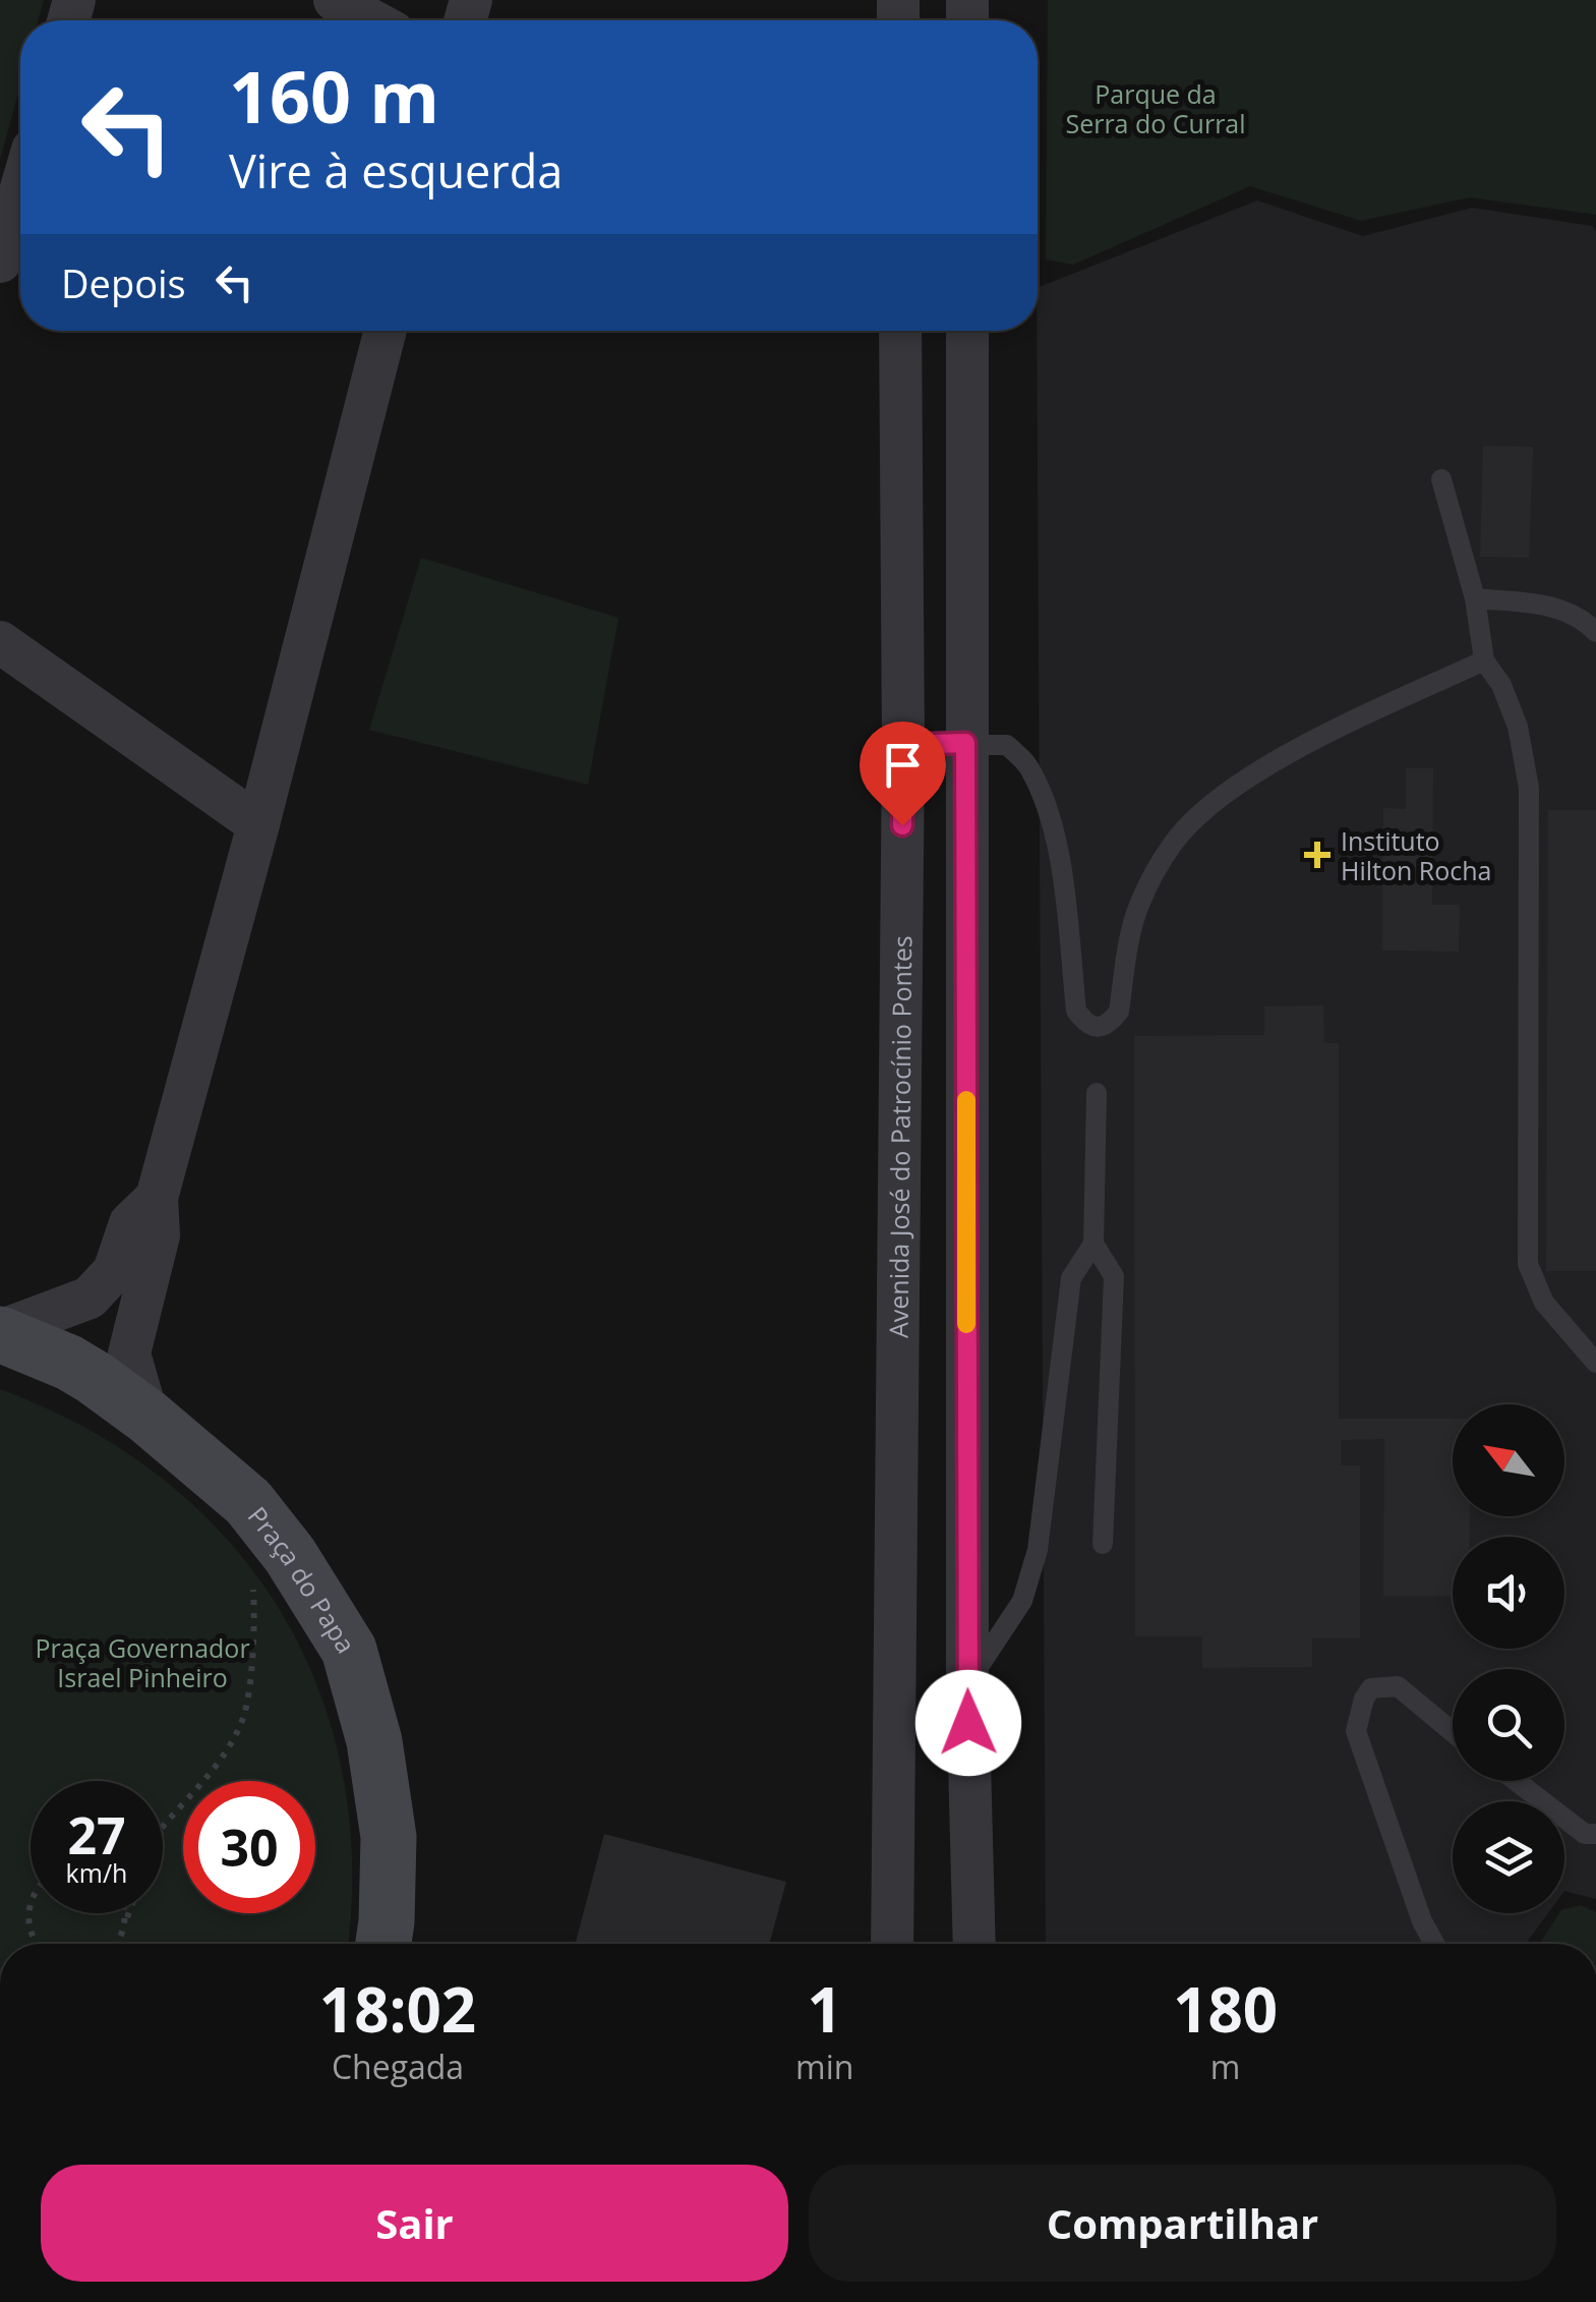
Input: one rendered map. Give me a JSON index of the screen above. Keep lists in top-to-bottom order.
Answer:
{
  "streets": {
    "street": ["Avenida José do Patrocínio Pontes", "Praça do Papa"]
  },
  "parks": ["Parque da Serra do Curral", "Praça Governador Israel Pinheiro"],
  "places": {
    "health": ["Instituto Hilton Rocha"]
  },
  "north": "top left",
  "page": {
    "turn": ["160 m", "Vire à esquerda"],
    "then": "Depois",
    "speed": "27 km/h",
    "limit": "30",
    "eta": [
      "18:02",
      "Chegada",
      "1",
      "min",
      "180",
      "m"
    ],
    "buttons": ["Sair", "Compartilhar"]
  }
}
